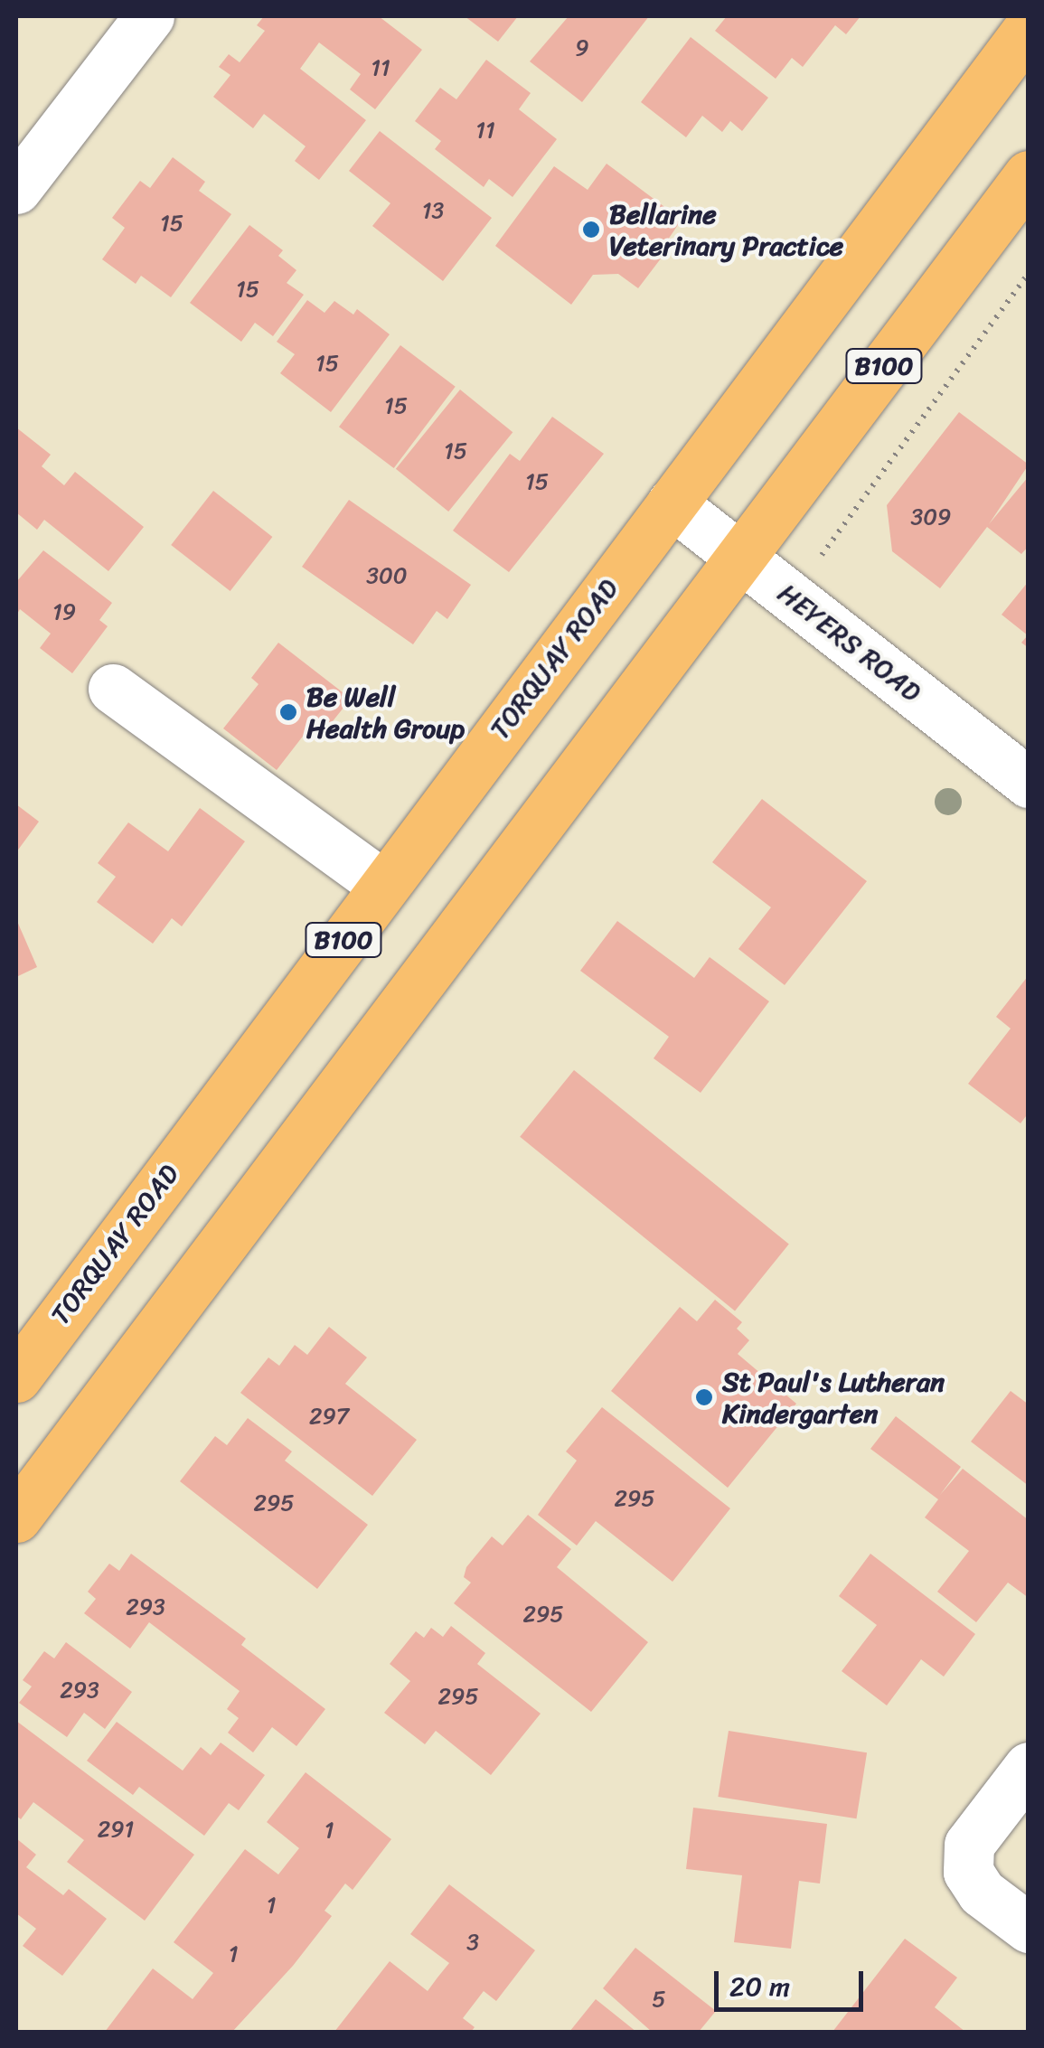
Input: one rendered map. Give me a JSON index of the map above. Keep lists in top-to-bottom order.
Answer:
{
  "streets": {
    "main road": ["B100", "TORQUAY ROAD"],
    "street": ["HEYERS ROAD"]
  },
  "crossings": [
    ["B100", "HEYERS ROAD"],
    ["HEYERS ROAD", "TORQUAY ROAD"]
  ],
  "places": ["Bellarine Veterinary Practice", "Be Well Health Group", "St Paul's Lutheran Kindergarten"],
  "house_numbers": [
    "9",
    "11",
    "11",
    "13",
    "15",
    "15",
    "15",
    "15",
    "15",
    "15",
    "309",
    "300",
    "19",
    "297",
    "295",
    "295",
    "293",
    "295",
    "293",
    "295",
    "291",
    "1",
    "1",
    "3",
    "1",
    "5"
  ],
  "scale_bar": "20 m"
}
